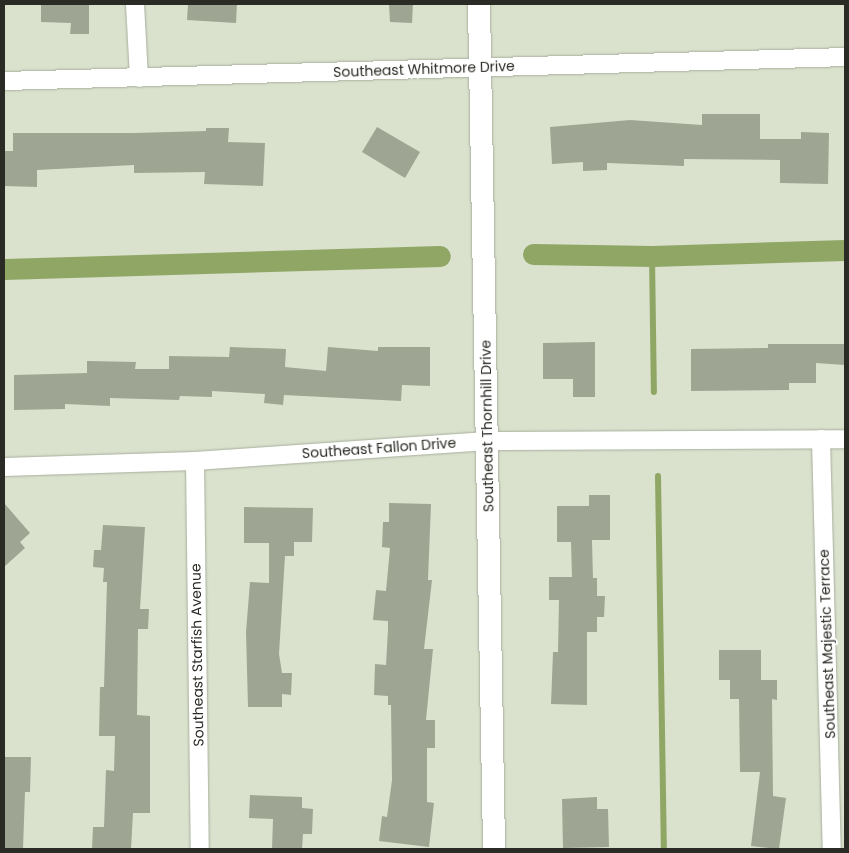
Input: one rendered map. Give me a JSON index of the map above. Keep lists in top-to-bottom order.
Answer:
{
  "streets": {
    "street": [
      "Southeast Whitmore Drive",
      "Southeast Thornhill Drive",
      "Southeast Fallon Drive",
      "Southeast Majestic Terrace",
      "Southeast Starfish Avenue"
    ]
  },
  "crossings": [
    ["Southeast Whitmore Drive", "Southeast Thornhill Drive"],
    ["Southeast Thornhill Drive", "Southeast Fallon Drive"],
    ["Southeast Fallon Drive", "Southeast Majestic Terrace"],
    ["Southeast Fallon Drive", "Southeast Starfish Avenue"]
  ]
}
